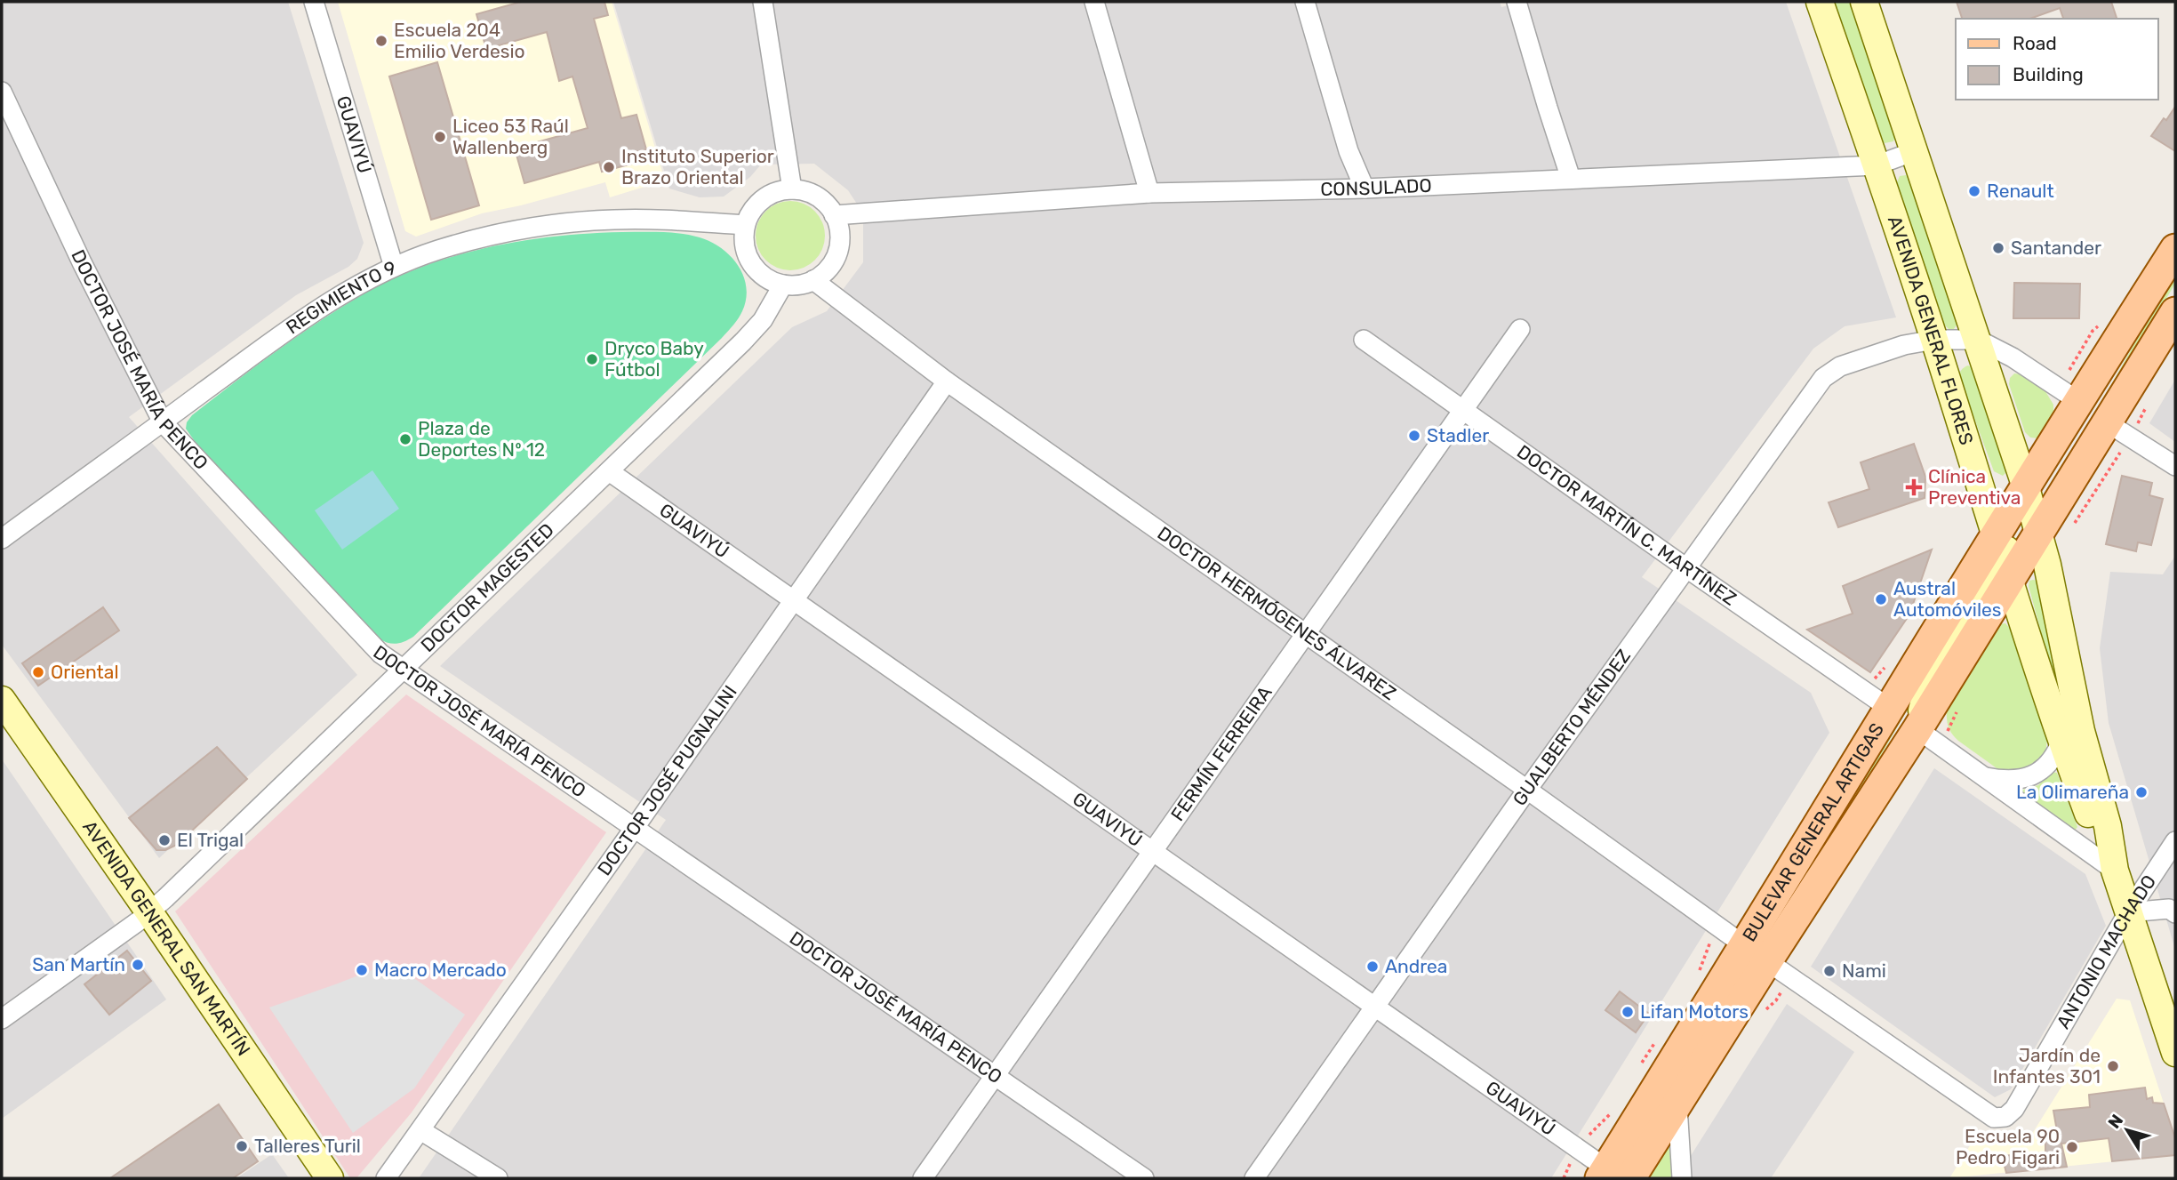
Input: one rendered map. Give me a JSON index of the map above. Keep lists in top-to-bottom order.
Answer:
{
  "streets": {
    "main road": ["AVENIDA GENERAL FLORES", "BULEVAR GENERAL ARTIGAS", "AVENIDA GENERAL SAN MARTÍN"],
    "street": [
      "GUAVIYÚ",
      "CONSULADO",
      "REGIMIENTO 9",
      "DOCTOR JOSÉ MARÍA PENCO",
      "DOCTOR MARTÍN C. MARTÍNEZ",
      "DOCTOR MAGESTED",
      "DOCTOR HERMÓGENES ÁLVAREZ",
      "GUALBERTO MÉNDEZ",
      "FERMÍN FERREIRA",
      "DOCTOR JOSÉ PUGNALINI",
      "ANTONIO MACHADO"
    ]
  },
  "crossings": [
    ["GUAVIYÚ", "REGIMIENTO 9"],
    ["GUAVIYÚ", "DOCTOR MAGESTED"],
    ["GUAVIYÚ", "GUALBERTO MÉNDEZ"],
    ["GUAVIYÚ", "FERMÍN FERREIRA"],
    ["GUAVIYÚ", "DOCTOR JOSÉ PUGNALINI"],
    ["GUAVIYÚ", "BULEVAR GENERAL ARTIGAS"],
    ["CONSULADO", "REGIMIENTO 9"],
    ["CONSULADO", "AVENIDA GENERAL FLORES"],
    ["CONSULADO", "DOCTOR MAGESTED"],
    ["CONSULADO", "DOCTOR HERMÓGENES ÁLVAREZ"],
    ["REGIMIENTO 9", "DOCTOR JOSÉ MARÍA PENCO"],
    ["REGIMIENTO 9", "DOCTOR MAGESTED"],
    ["REGIMIENTO 9", "DOCTOR HERMÓGENES ÁLVAREZ"],
    ["AVENIDA GENERAL FLORES", "GUALBERTO MÉNDEZ"],
    ["AVENIDA GENERAL FLORES", "BULEVAR GENERAL ARTIGAS"],
    ["AVENIDA GENERAL FLORES", "ANTONIO MACHADO"],
    ["DOCTOR JOSÉ MARÍA PENCO", "DOCTOR MAGESTED"],
    ["DOCTOR JOSÉ MARÍA PENCO", "FERMÍN FERREIRA"],
    ["DOCTOR JOSÉ MARÍA PENCO", "DOCTOR JOSÉ PUGNALINI"],
    ["DOCTOR MARTÍN C. MARTÍNEZ", "GUALBERTO MÉNDEZ"],
    ["DOCTOR MARTÍN C. MARTÍNEZ", "FERMÍN FERREIRA"],
    ["DOCTOR MARTÍN C. MARTÍNEZ", "BULEVAR GENERAL ARTIGAS"],
    ["DOCTOR MAGESTED", "DOCTOR HERMÓGENES ÁLVAREZ"],
    ["DOCTOR MAGESTED", "AVENIDA GENERAL SAN MARTÍN"],
    ["DOCTOR HERMÓGENES ÁLVAREZ", "GUALBERTO MÉNDEZ"],
    ["DOCTOR HERMÓGENES ÁLVAREZ", "FERMÍN FERREIRA"],
    ["DOCTOR HERMÓGENES ÁLVAREZ", "DOCTOR JOSÉ PUGNALINI"],
    ["DOCTOR HERMÓGENES ÁLVAREZ", "BULEVAR GENERAL ARTIGAS"],
    ["DOCTOR HERMÓGENES ÁLVAREZ", "ANTONIO MACHADO"]
  ],
  "places": {
    "other": [
      "Escuela 204 Emilio Verdesio",
      "Liceo 53 Raúl Wallenberg",
      "Instituto Superior Brazo Oriental",
      "Renault",
      "Santander",
      "Dryco Baby Fútbol",
      "Stadler",
      "Plaza de Deportes Nº 12",
      "Austral Automóviles",
      "Oriental",
      "La Olimareña",
      "El Trigal",
      "San Martín",
      "Andrea",
      "Macro Mercado",
      "Nami",
      "Lifan Motors",
      "Jardín de Infantes 301",
      "Talleres Turil",
      "Escuela 90 Pedro Figari"
    ],
    "health": ["Clínica Preventiva"]
  },
  "legend": ["Road", "Building"],
  "north": "top left"
}
